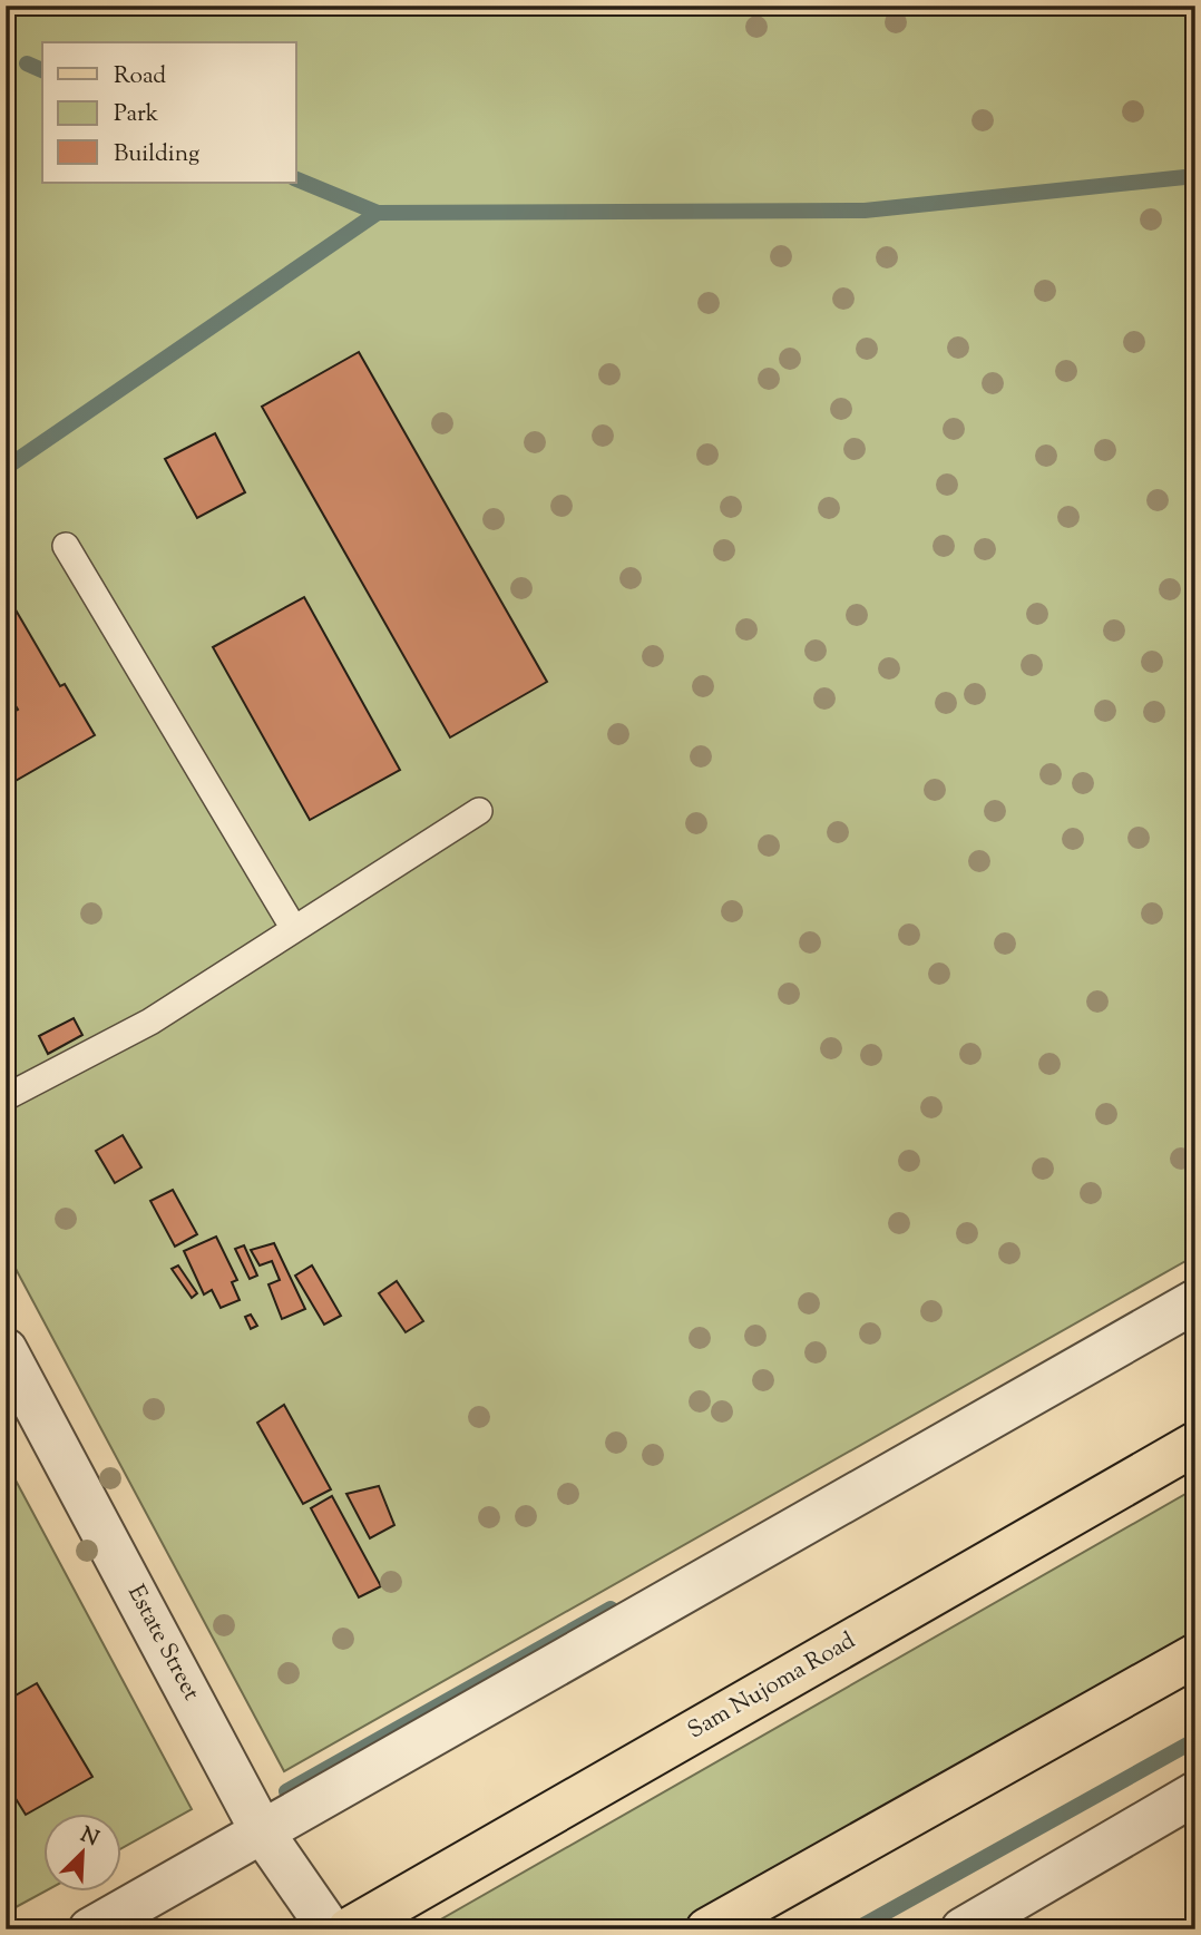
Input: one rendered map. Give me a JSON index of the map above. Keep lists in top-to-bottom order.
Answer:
{
  "streets": {
    "main road": ["Sam Nujoma Road"],
    "street": ["Estate Street"]
  },
  "legend": ["Road", "Park", "Building"],
  "north": "top right"
}
